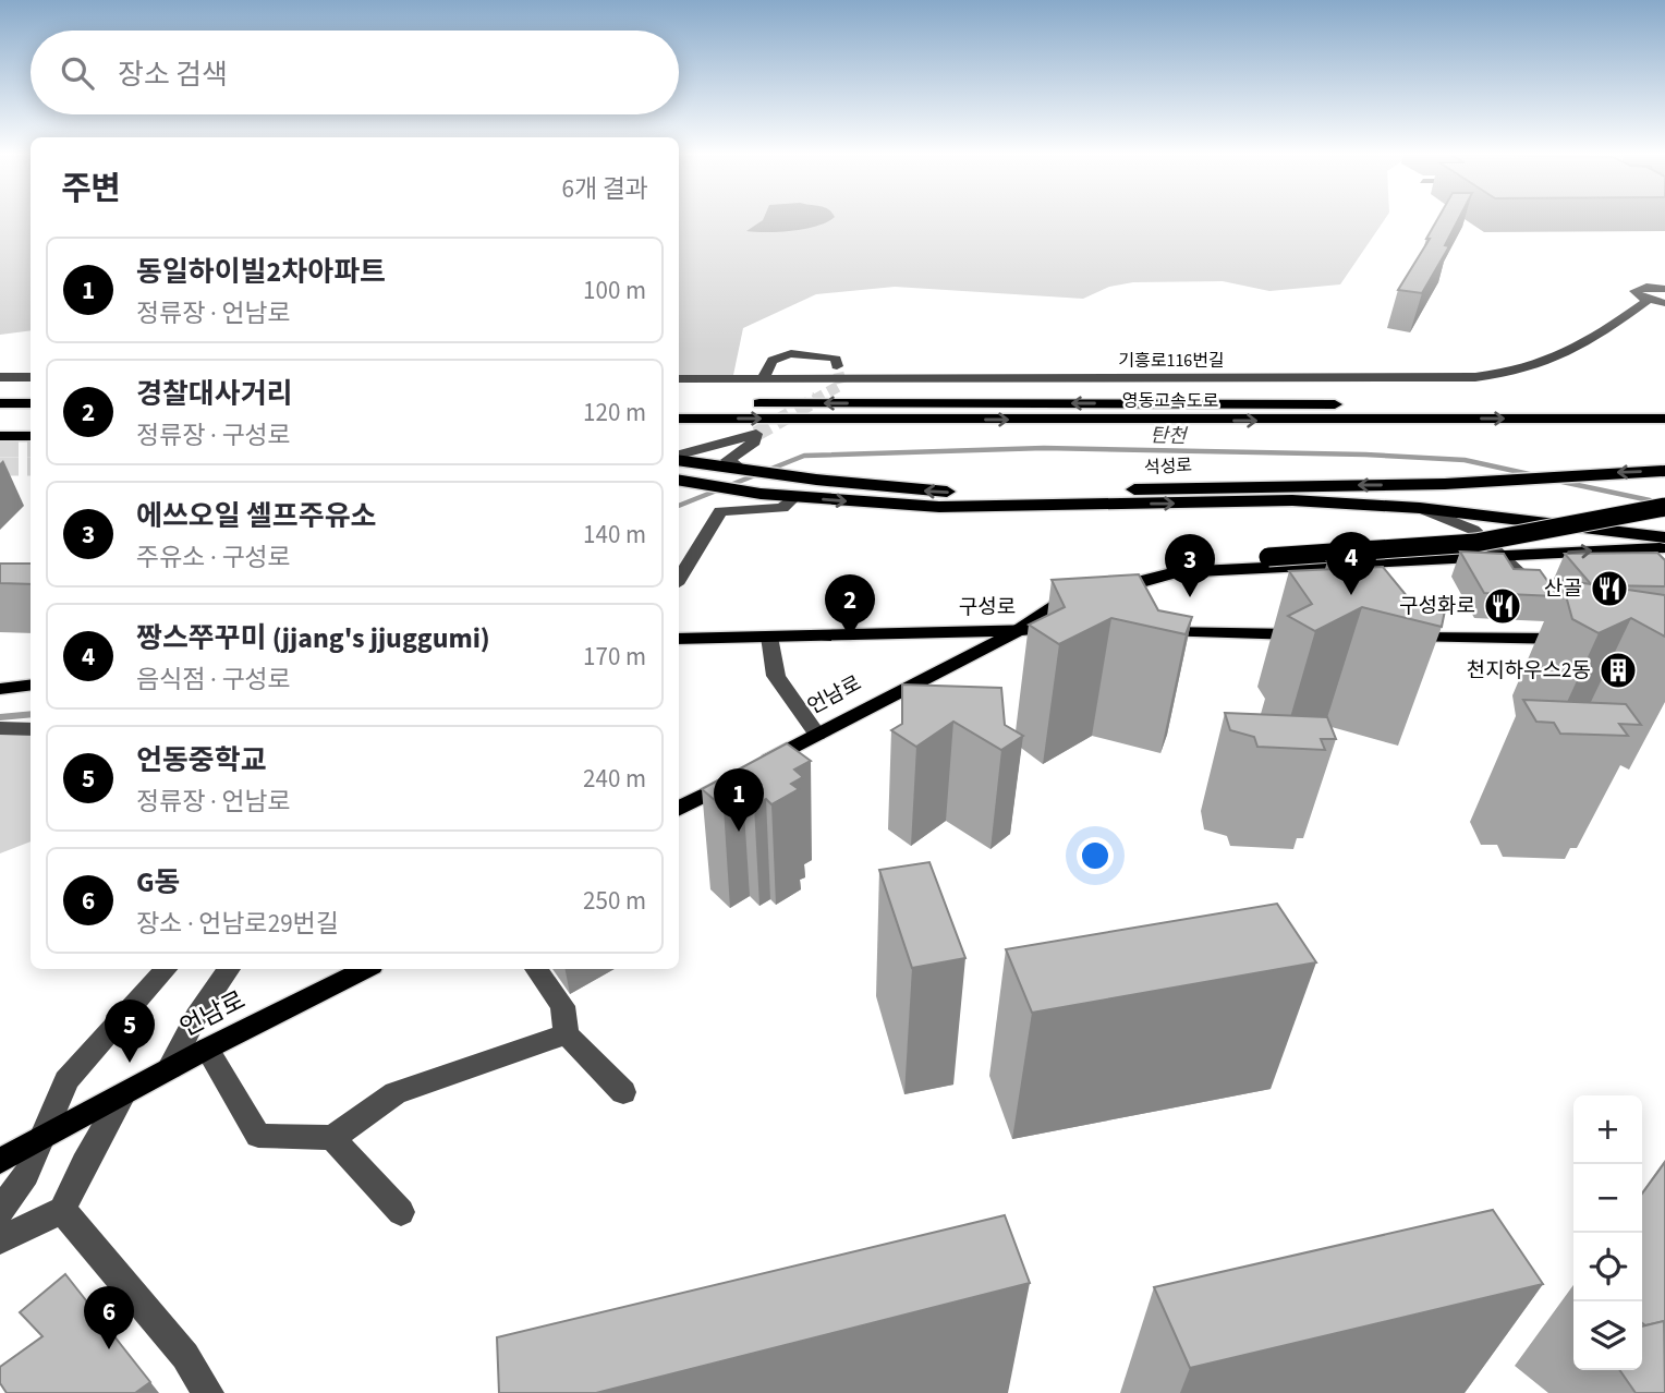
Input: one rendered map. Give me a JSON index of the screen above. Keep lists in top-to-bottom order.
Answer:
{
  "streets": {
    "highway": ["영동고속도로", "석성로"],
    "main road": ["구성로", "언남로"],
    "street": ["기흥로116번길"]
  },
  "crossings": [
    ["구성로", "언남로"]
  ],
  "water": ["탄천"],
  "places": {
    "restaurant": ["산골", "구성화로"],
    "building": ["천지하우스2동"]
  },
  "page": {
    "search": "장소 검색",
    "heading": ["주변", "6개 결과"],
    "list": [
      {
        "mark": "1",
        "name": "동일하이빌2차아파트",
        "note": "정류장 · 언남로",
        "value": "100 m"
      },
      {
        "mark": "2",
        "name": "경찰대사거리",
        "note": "정류장 · 구성로",
        "value": "120 m"
      },
      {
        "mark": "3",
        "name": "에쓰오일 셀프주유소",
        "note": "주유소 · 구성로",
        "value": "140 m"
      },
      {
        "mark": "4",
        "name": "짱스쭈꾸미 (jjang's jjuggumi)",
        "note": "음식점 · 구성로",
        "value": "170 m"
      },
      {
        "mark": "5",
        "name": "언동중학교",
        "note": "정류장 · 언남로",
        "value": "240 m"
      },
      {
        "mark": "6",
        "name": "G동",
        "note": "장소 · 언남로29번길",
        "value": "250 m"
      }
    ],
    "pins": [
      "4",
      "3",
      "2",
      "1",
      "5",
      "6"
    ],
    "map_buttons": ["+", "−"]
  }
}
